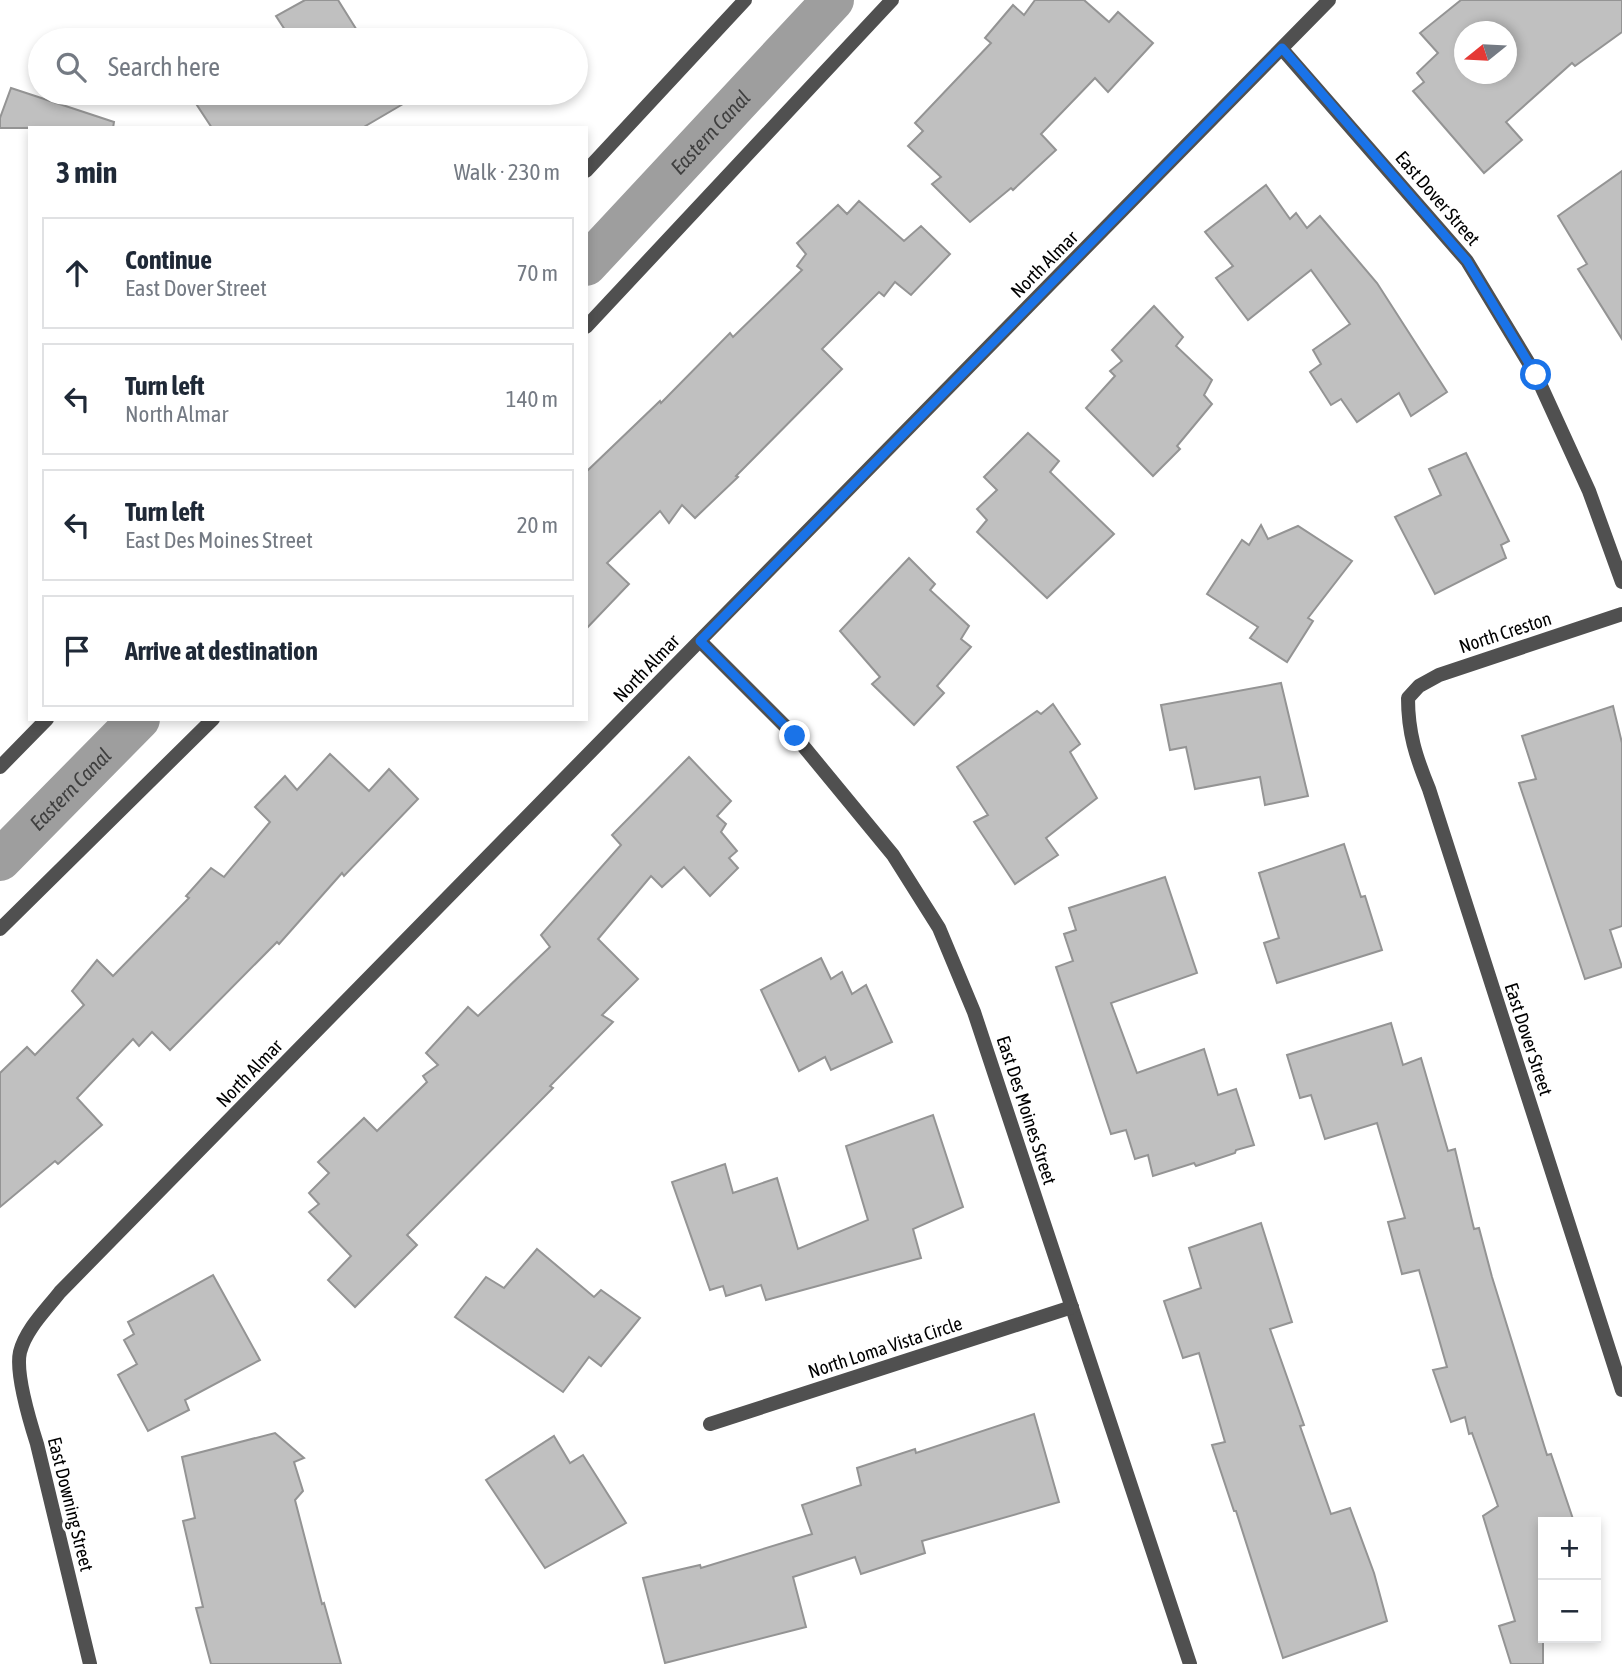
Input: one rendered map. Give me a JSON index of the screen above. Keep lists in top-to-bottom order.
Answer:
{
  "streets": {
    "street": [
      "East Dover Street",
      "North Almar",
      "North Creston",
      "East Des Moines Street",
      "North Loma Vista Circle",
      "East Downing Street"
    ]
  },
  "crossings": [
    ["East Dover Street", "North Almar"],
    ["East Dover Street", "North Creston"],
    ["North Almar", "East Des Moines Street"],
    ["North Almar", "East Downing Street"],
    ["East Des Moines Street", "North Loma Vista Circle"]
  ],
  "water": ["Eastern Canal"],
  "north": "left",
  "page": {
    "search": "Search here",
    "heading": ["3 min", "Walk · 230 m"],
    "list": [
      ["Continue", "East Dover Street", "70 m"],
      ["Turn left", "North Almar", "140 m"],
      ["Turn left", "East Des Moines Street", "20 m"],
      "Arrive at destination"
    ],
    "map_buttons": ["+", "−"]
  }
}
